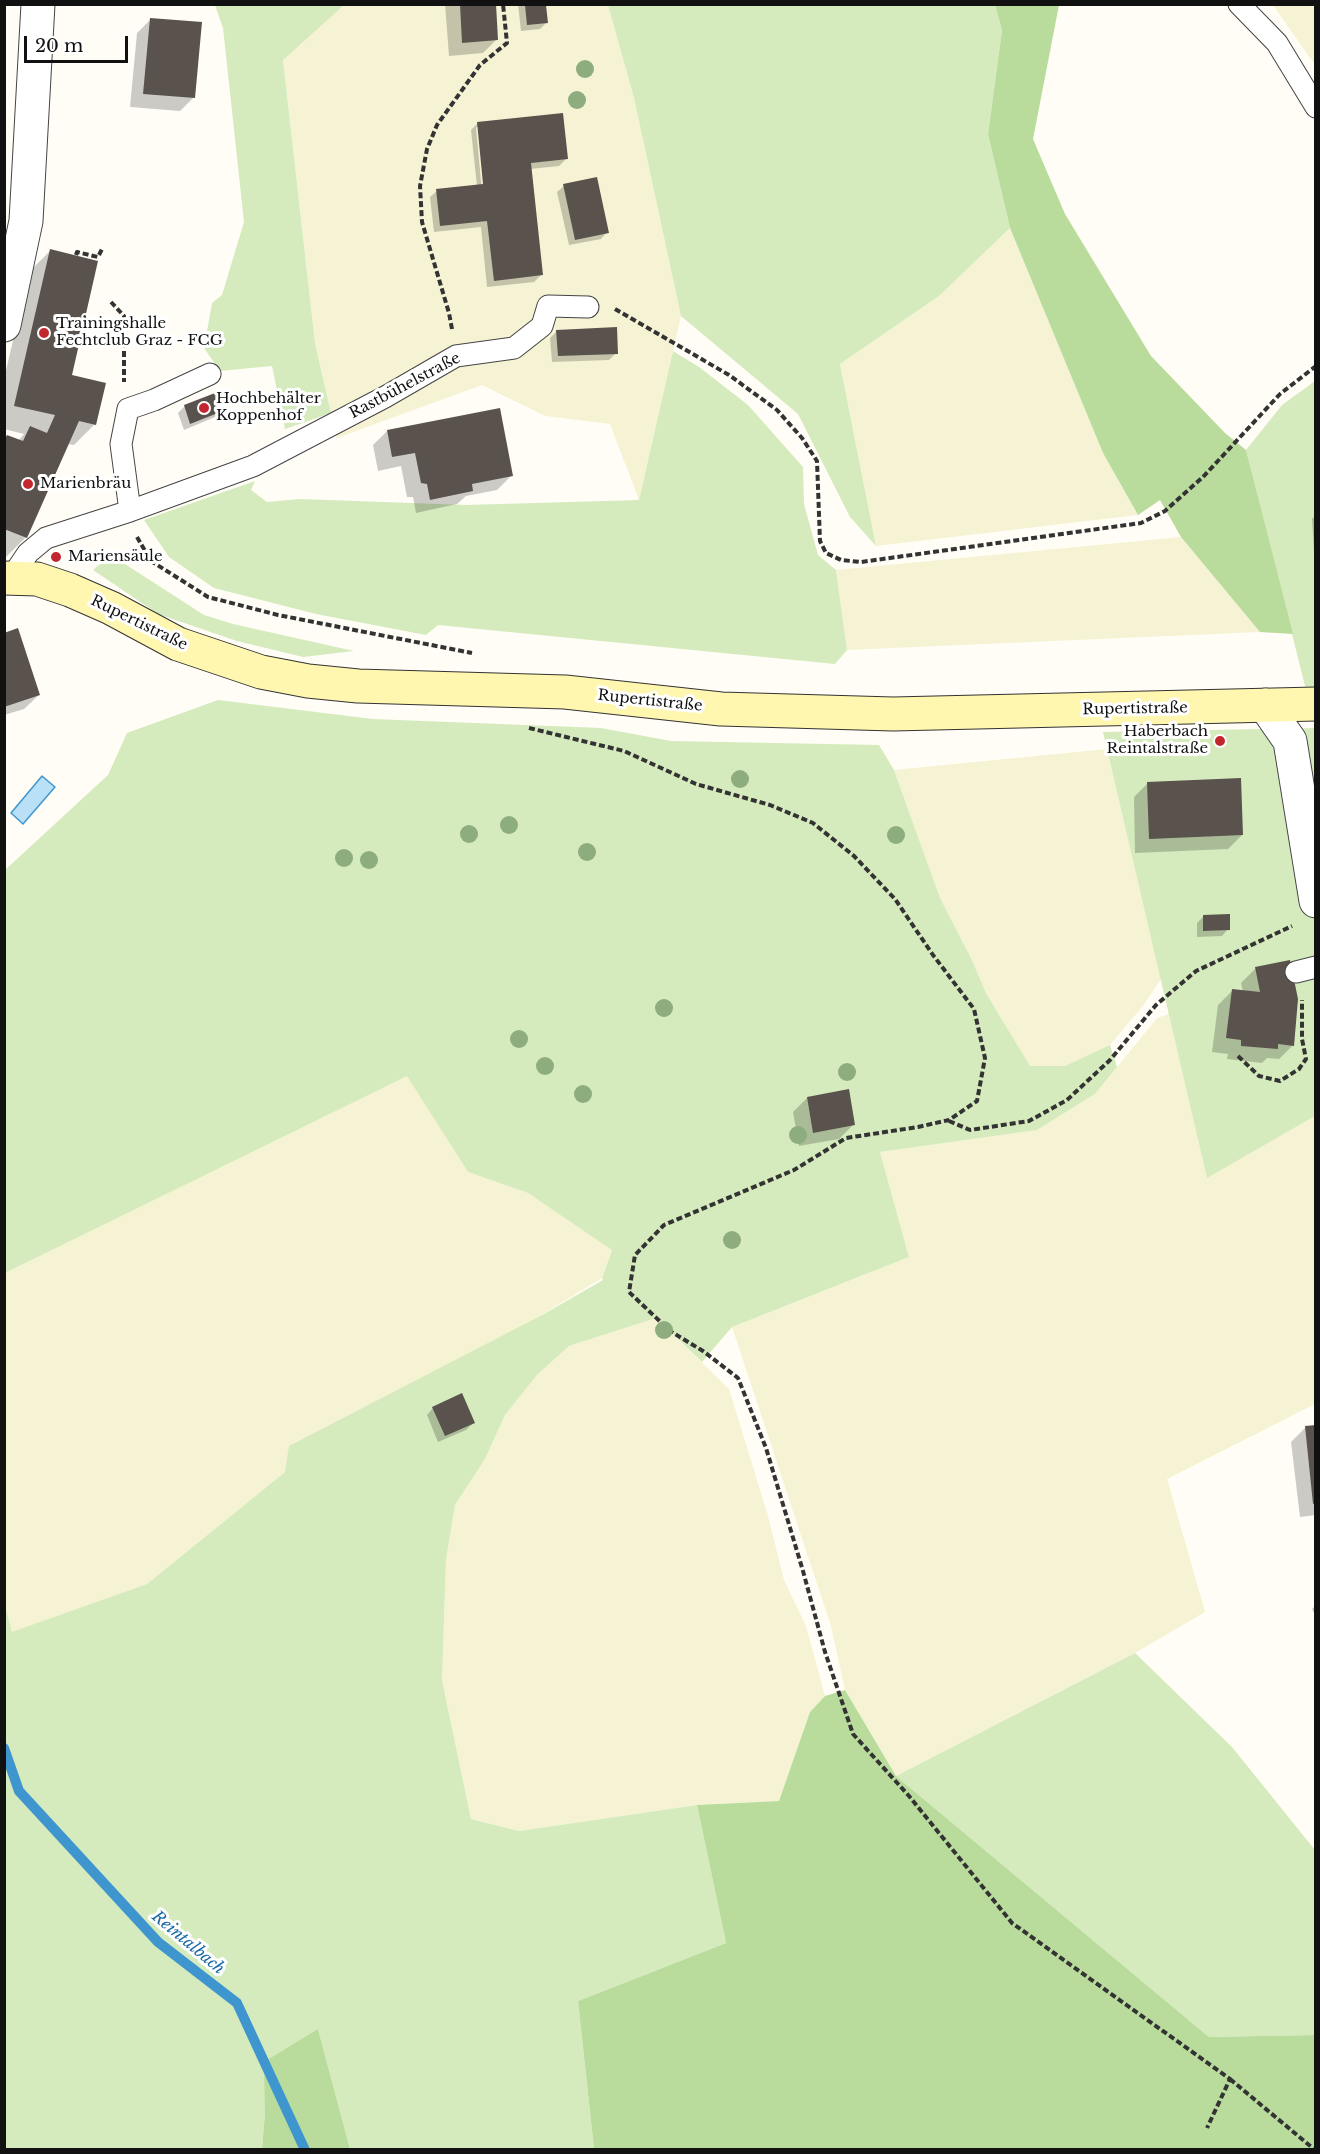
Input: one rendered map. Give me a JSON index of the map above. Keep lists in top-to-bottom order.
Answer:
{
  "streets": {
    "main road": ["Rupertistraße"],
    "lane": ["Rastbühelstraße"]
  },
  "crossings": [
    ["Rastbühelstraße", "Rupertistraße"]
  ],
  "water": ["Reintalbach"],
  "places": [
    "Trainingshalle Fechtclub Graz - FCG",
    "Hochbehälter Koppenhof",
    "Marienbräu",
    "Mariensäule",
    "Haberbach Reintalstraße"
  ],
  "scale_bar": "20 m"
}
